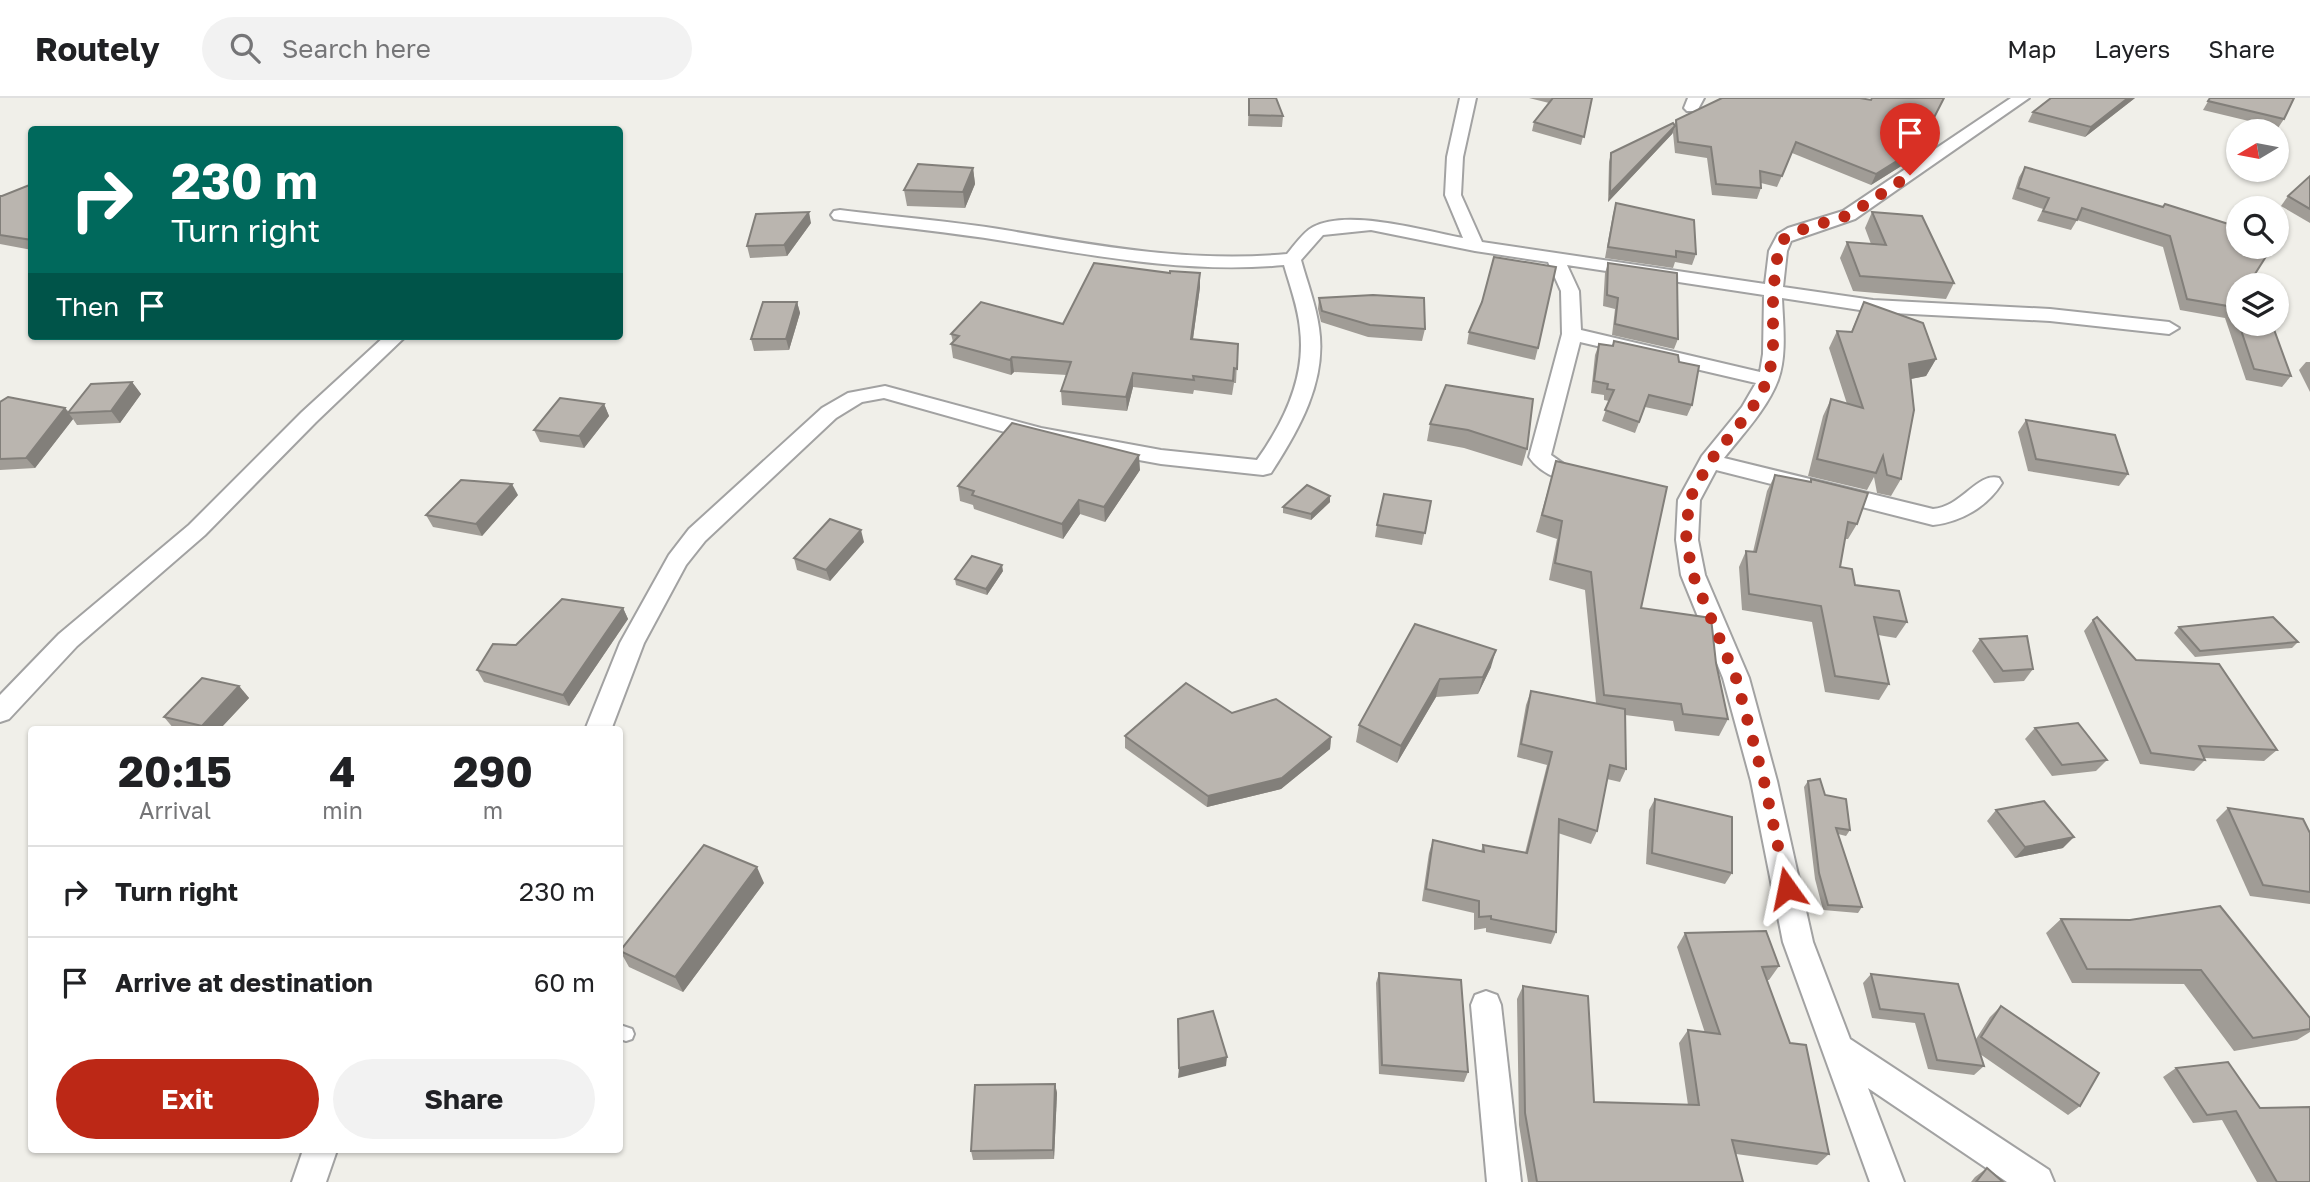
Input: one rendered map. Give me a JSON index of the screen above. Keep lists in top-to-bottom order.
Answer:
{
  "north": "left",
  "page": {
    "header": "Routely",
    "search": "Search here",
    "nav": ["Map", "Layers", "Share"],
    "turn": ["230 m", "Turn right"],
    "then": "Then",
    "eta": [
      "20:15",
      "Arrival",
      "4",
      "min",
      "290",
      "m"
    ],
    "list": [
      {
        "name": "Turn right",
        "value": "230 m"
      },
      {
        "name": "Arrive at destination",
        "value": "60 m"
      }
    ],
    "buttons": ["Exit", "Share"]
  }
}
